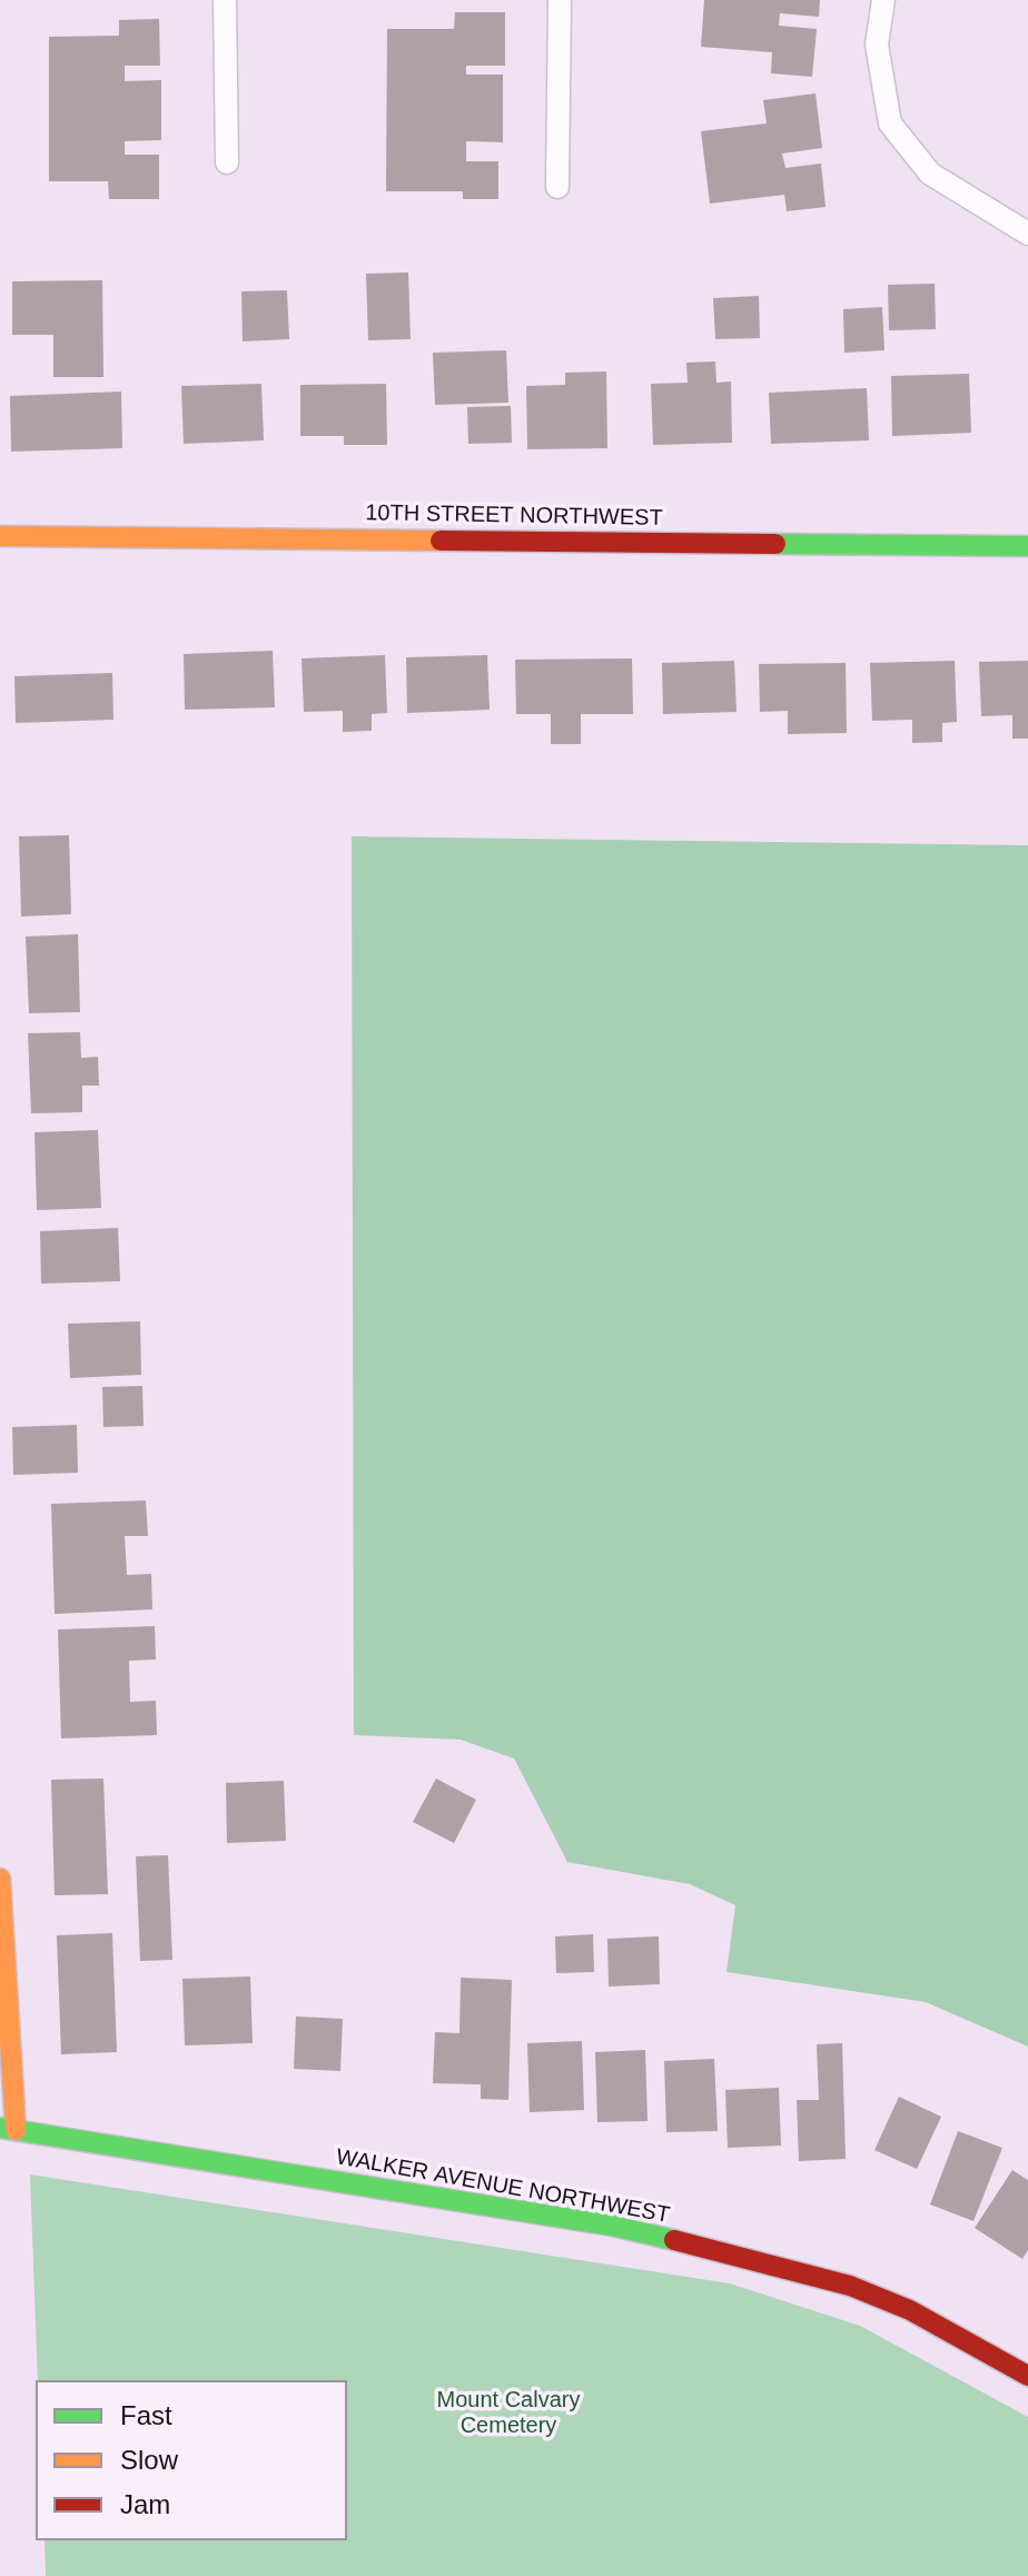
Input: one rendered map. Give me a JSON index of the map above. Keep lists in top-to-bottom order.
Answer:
{
  "streets": {
    "street": ["10TH STREET NORTHWEST", "WALKER AVENUE NORTHWEST"]
  },
  "parks": ["Mount Calvary Cemetery"],
  "legend": ["Fast", "Slow", "Jam"]
}
